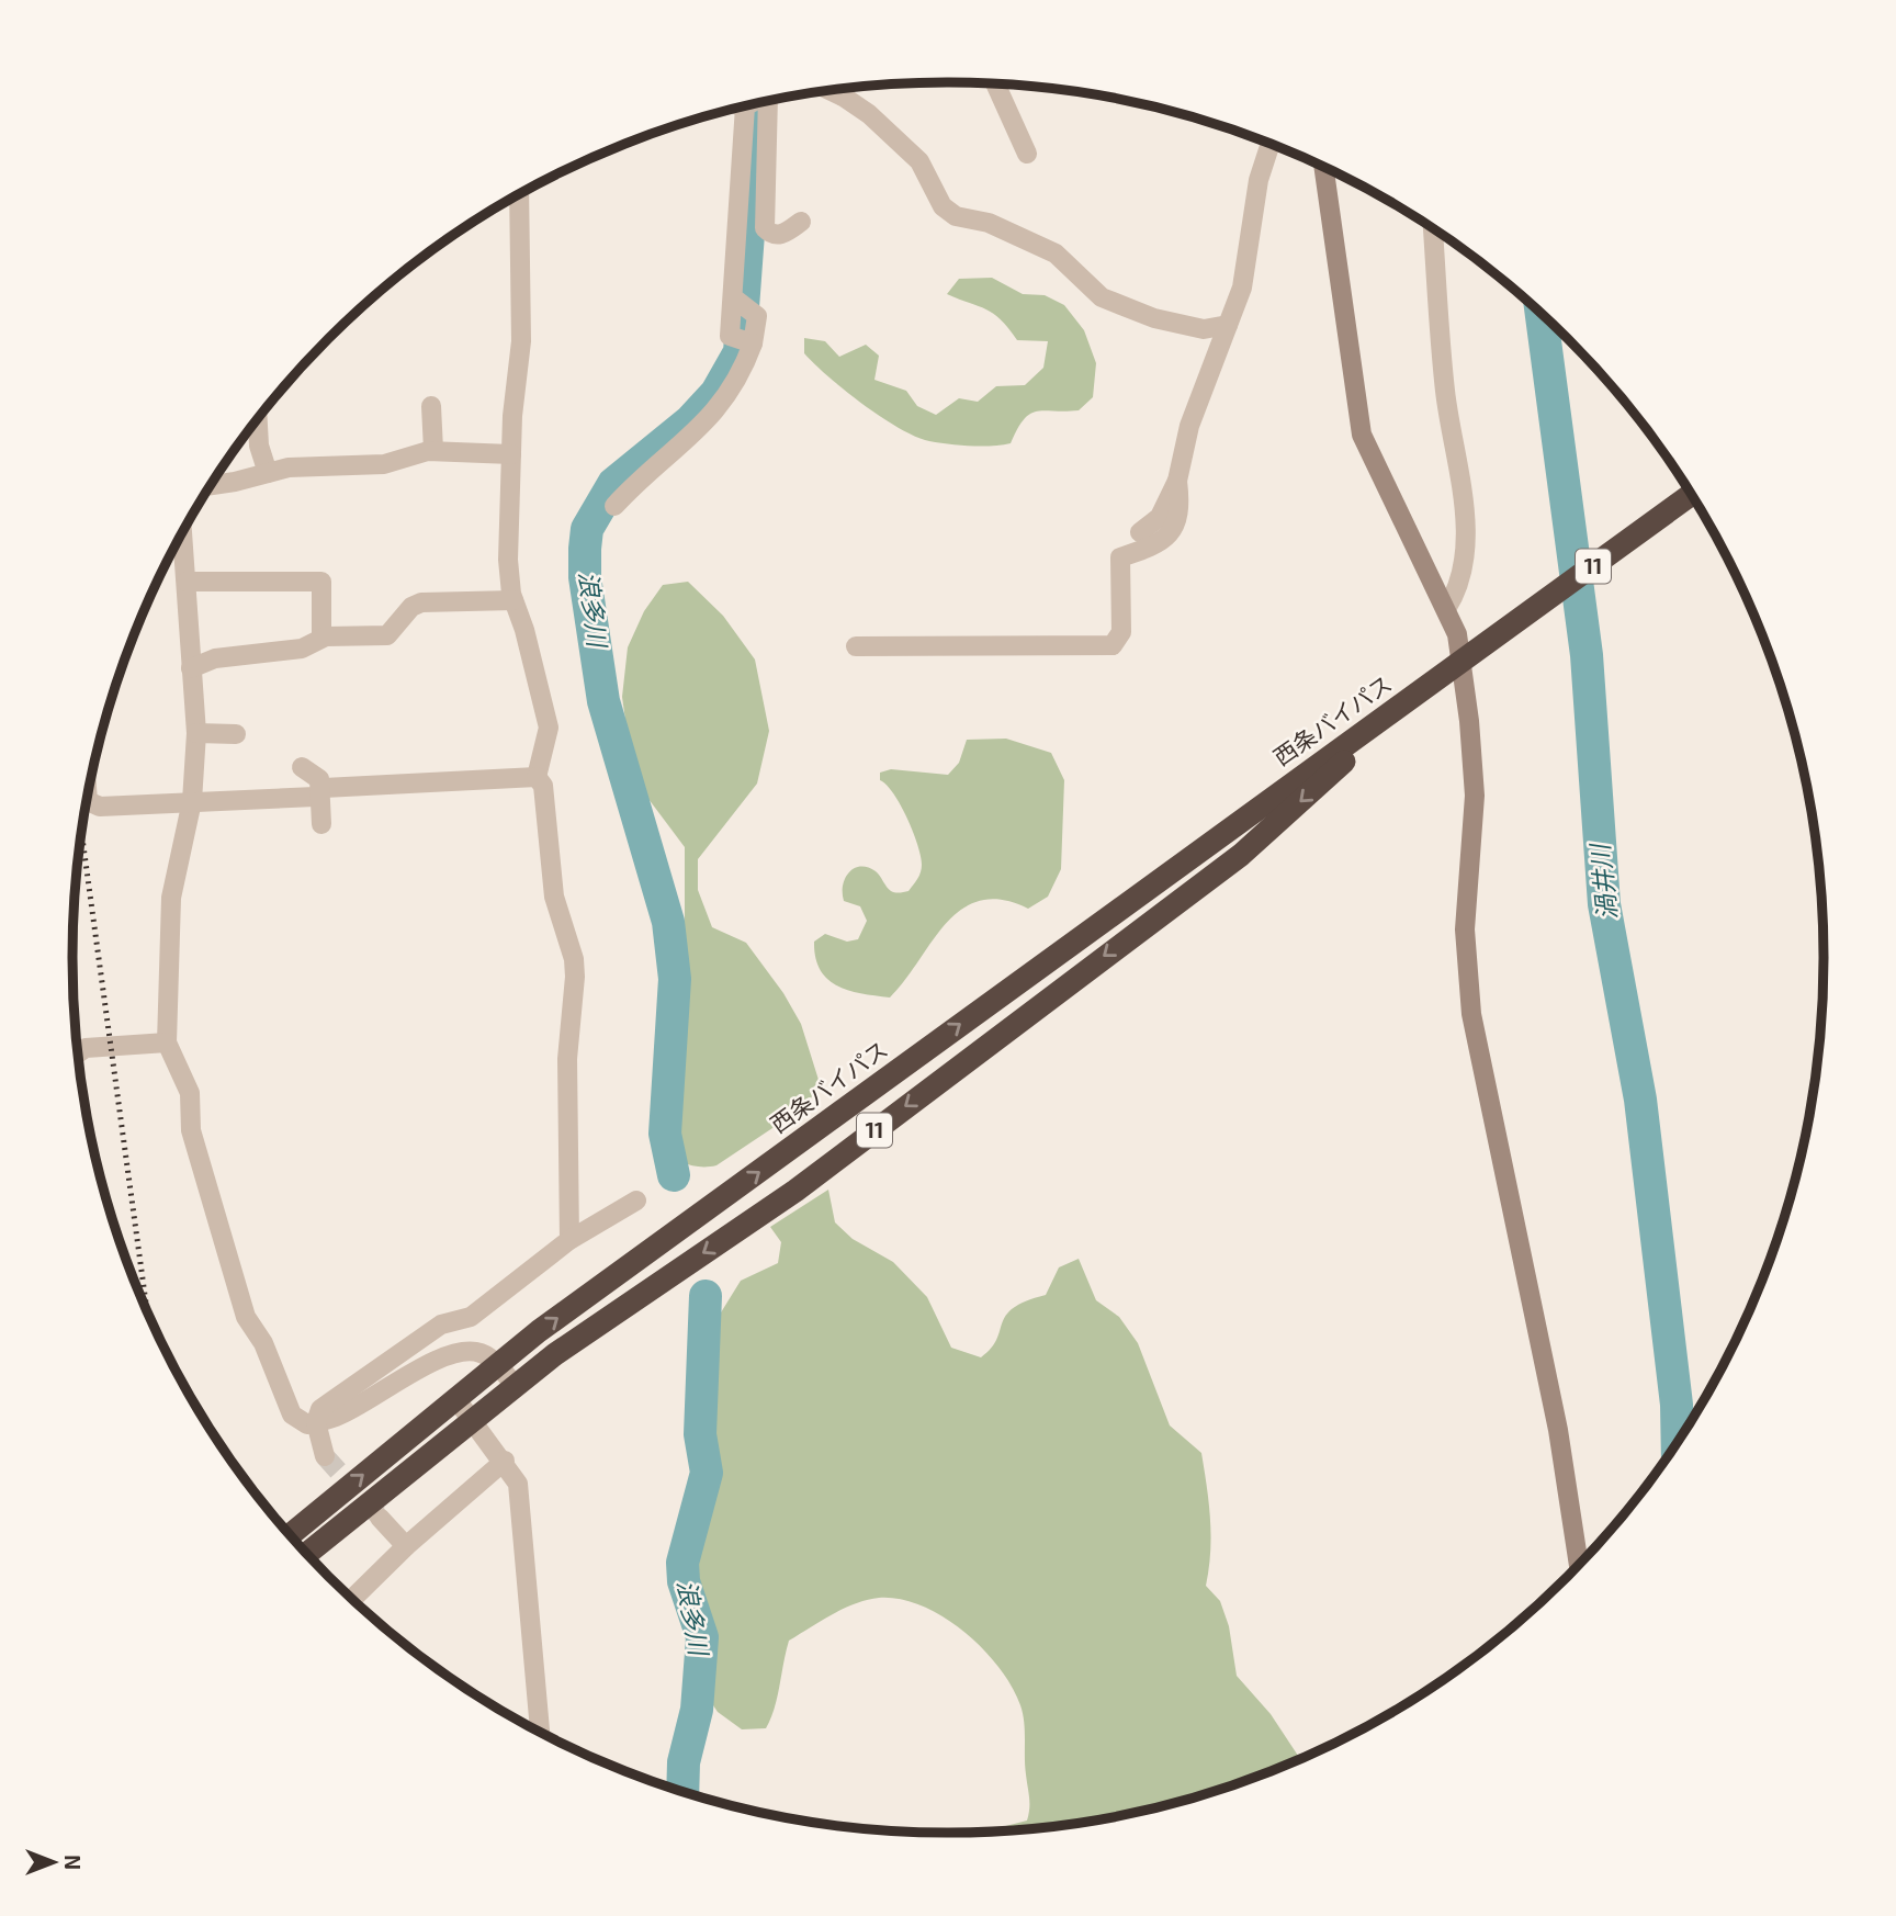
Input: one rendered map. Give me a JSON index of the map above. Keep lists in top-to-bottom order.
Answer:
{
  "streets": {
    "highway": ["11", "西条バイパス"]
  },
  "water": ["浪多川", "渦井川"],
  "north": "right"
}
